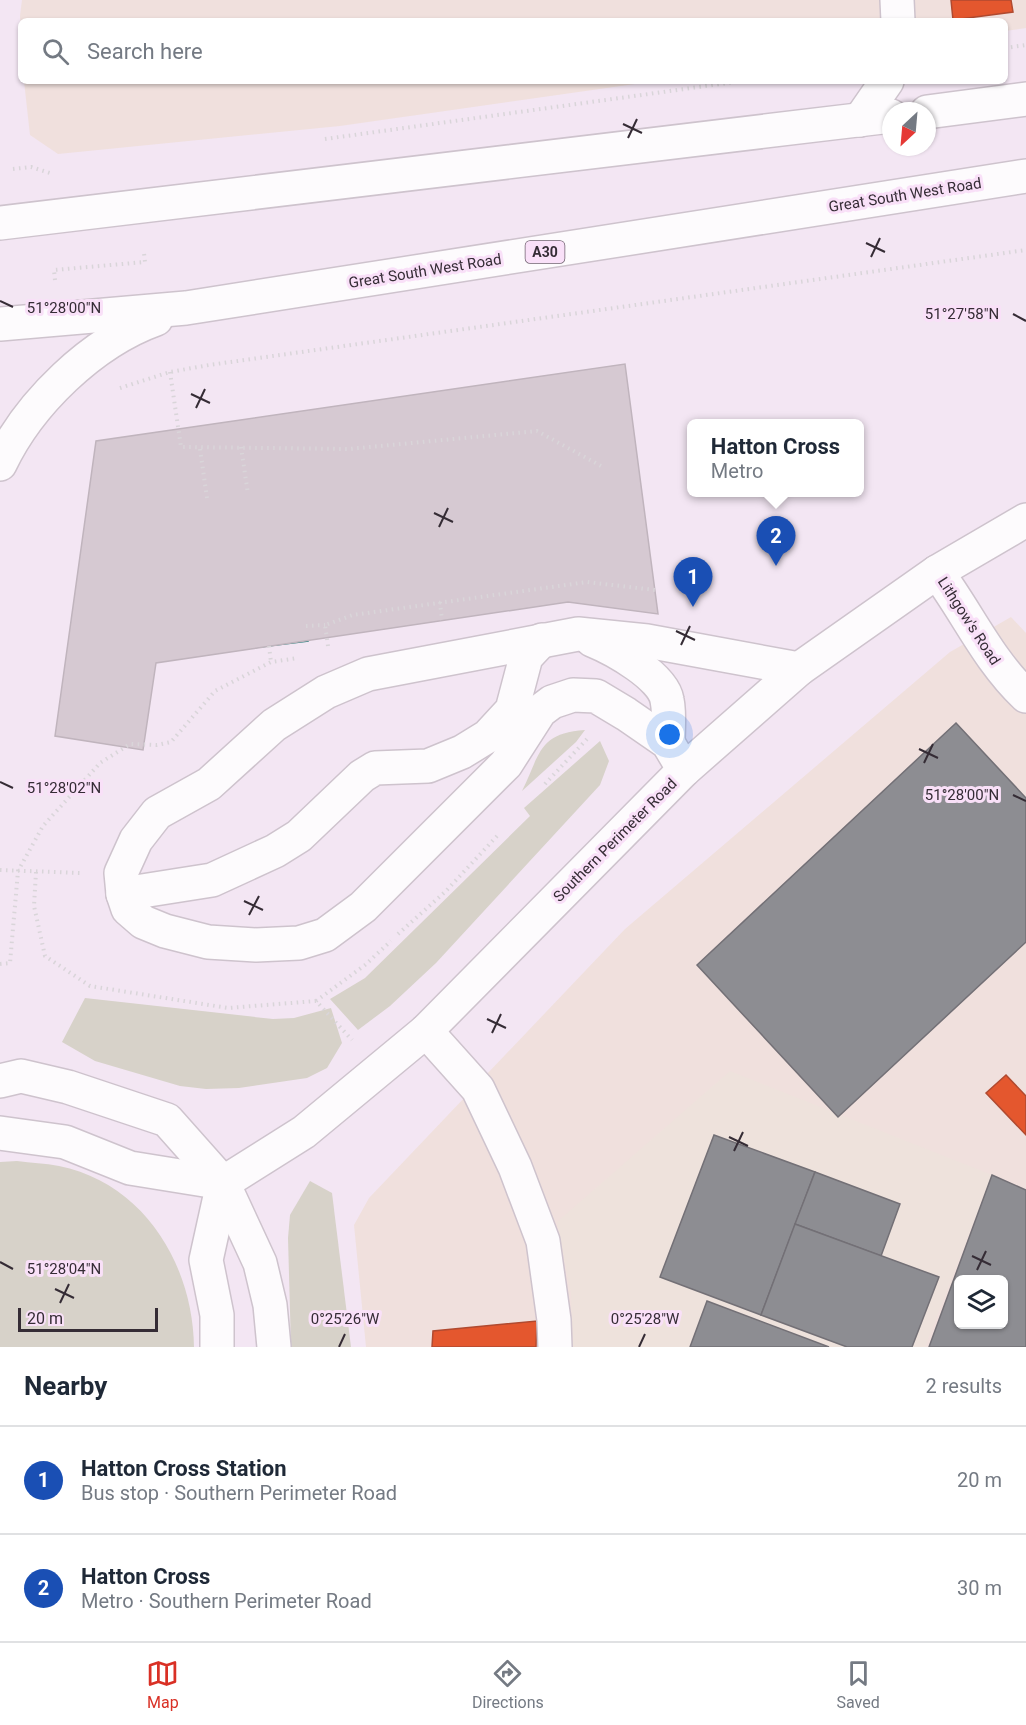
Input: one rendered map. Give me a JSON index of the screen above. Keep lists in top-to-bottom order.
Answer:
{
  "streets": {
    "main road": [
      "Great South West Road",
      "A30",
      "Lithgow's Road",
      "Southern Perimeter Road"
    ]
  },
  "crossings": [
    ["Lithgow's Road", "Southern Perimeter Road"]
  ],
  "scale_bar": "20 m",
  "north": "bottom left",
  "page": {
    "search": "Search here",
    "popup": ["Hatton Cross", "Metro"],
    "pins": ["2", "1"],
    "scale": "20 m",
    "heading": ["Nearby", "2 results"],
    "list": [
      {
        "mark": "1",
        "name": "Hatton Cross Station",
        "note": "Bus stop · Southern Perimeter Road",
        "value": "20 m"
      },
      {
        "mark": "2",
        "name": "Hatton Cross",
        "note": "Metro · Southern Perimeter Road",
        "value": "30 m"
      }
    ],
    "nav": ["Map", "Directions", "Saved"]
  },
  "coordinates": [
    "51°28'00\"N",
    "51°27'58\"N",
    "51°28'02\"N",
    "51°28'04\"N",
    "0°25'26\"W",
    "0°25'28\"W"
  ]
}
